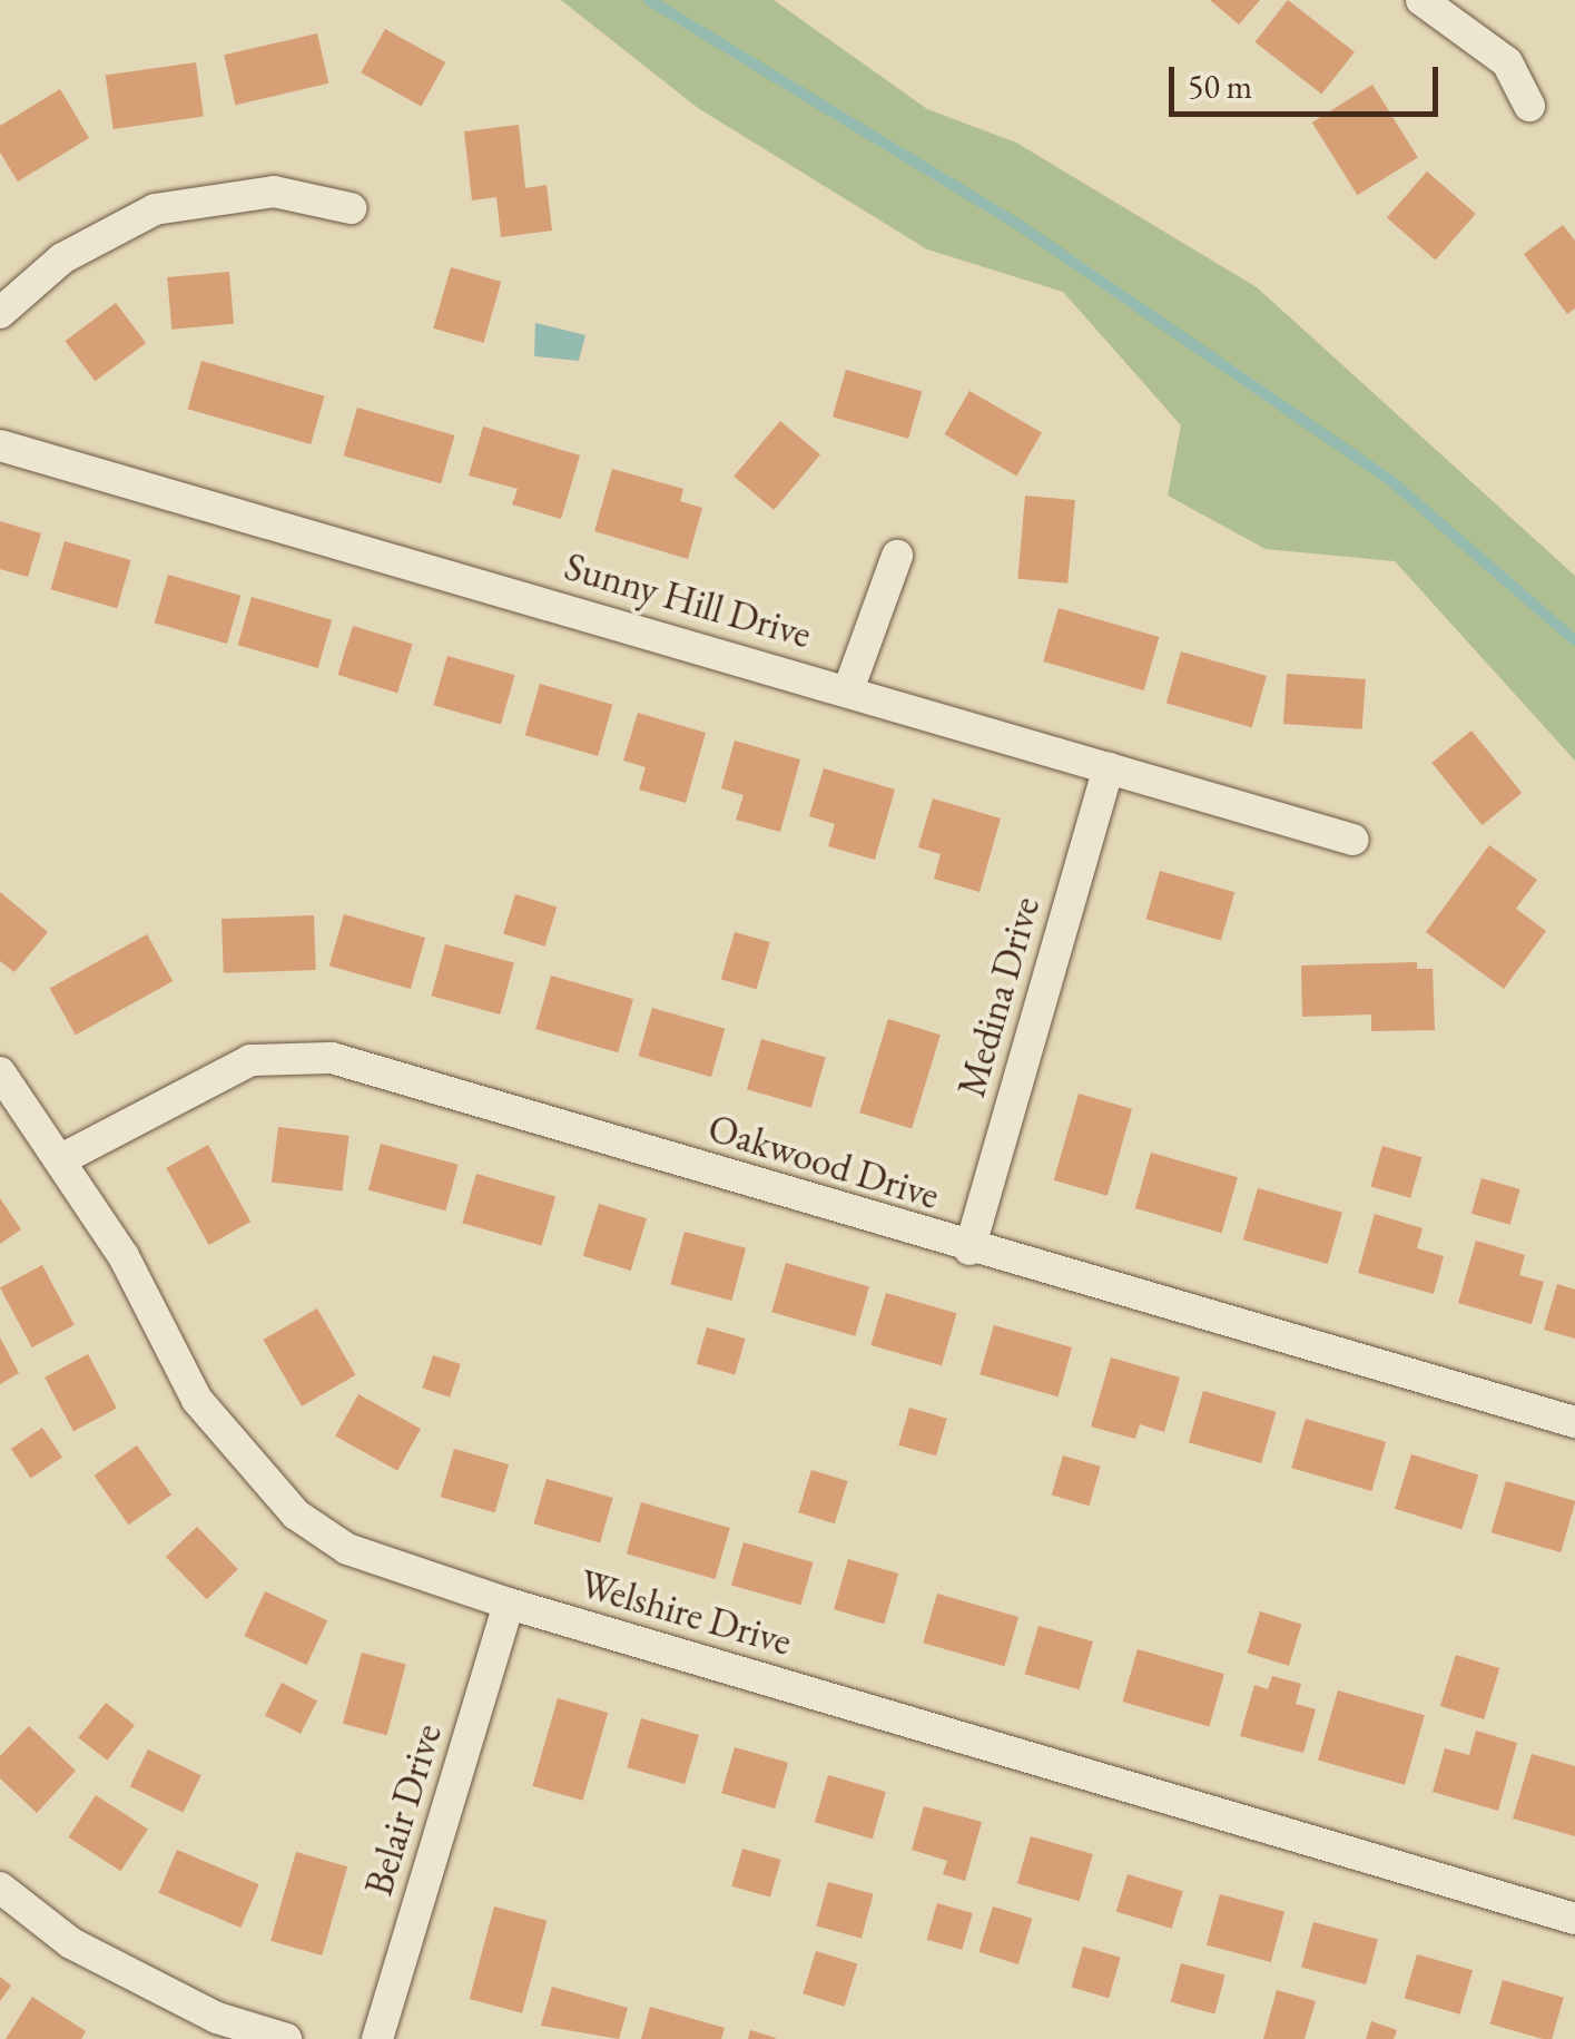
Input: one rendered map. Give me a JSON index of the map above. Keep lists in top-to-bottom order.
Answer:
{
  "streets": {
    "street": [
      "Sunny Hill Drive",
      "Medina Drive",
      "Oakwood Drive",
      "Welshire Drive",
      "Belair Drive"
    ]
  },
  "crossings": [
    ["Sunny Hill Drive", "Medina Drive"],
    ["Medina Drive", "Oakwood Drive"],
    ["Oakwood Drive", "Welshire Drive"],
    ["Welshire Drive", "Belair Drive"]
  ],
  "scale_bar": "50 m"
}
